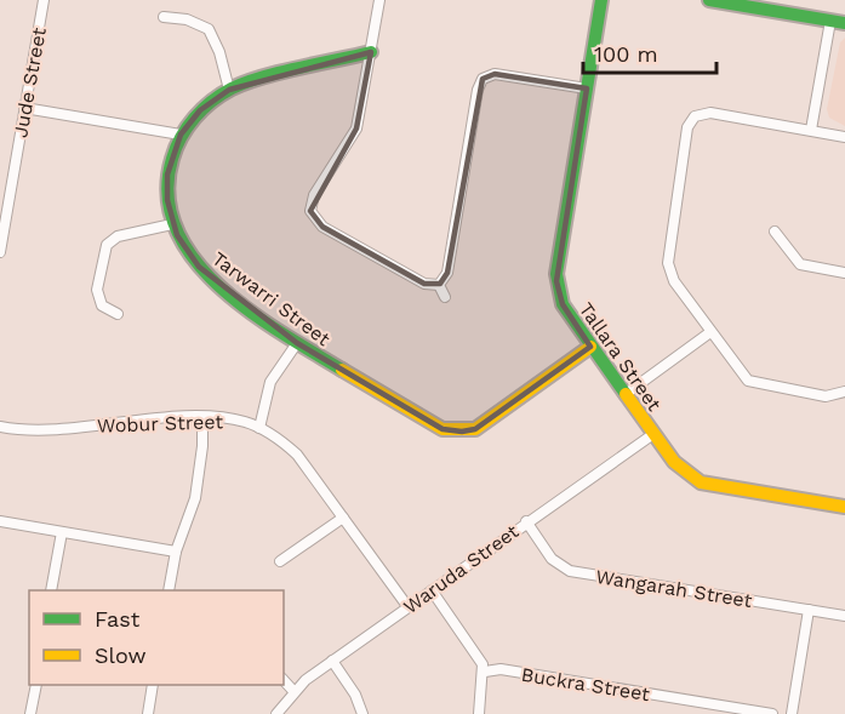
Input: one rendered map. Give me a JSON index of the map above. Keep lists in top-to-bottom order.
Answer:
{
  "streets": {
    "street": [
      "Jude Street",
      "Tarwarri Street",
      "Tallara Street",
      "Wobur Street",
      "Waruda Street",
      "Wangarah Street",
      "Buckra Street"
    ]
  },
  "crossings": [
    ["Tarwarri Street", "Tallara Street"],
    ["Tallara Street", "Waruda Street"],
    ["Wobur Street", "Waruda Street"],
    ["Waruda Street", "Wangarah Street"]
  ],
  "legend": ["Fast", "Slow"],
  "scale_bar": "100 m"
}
